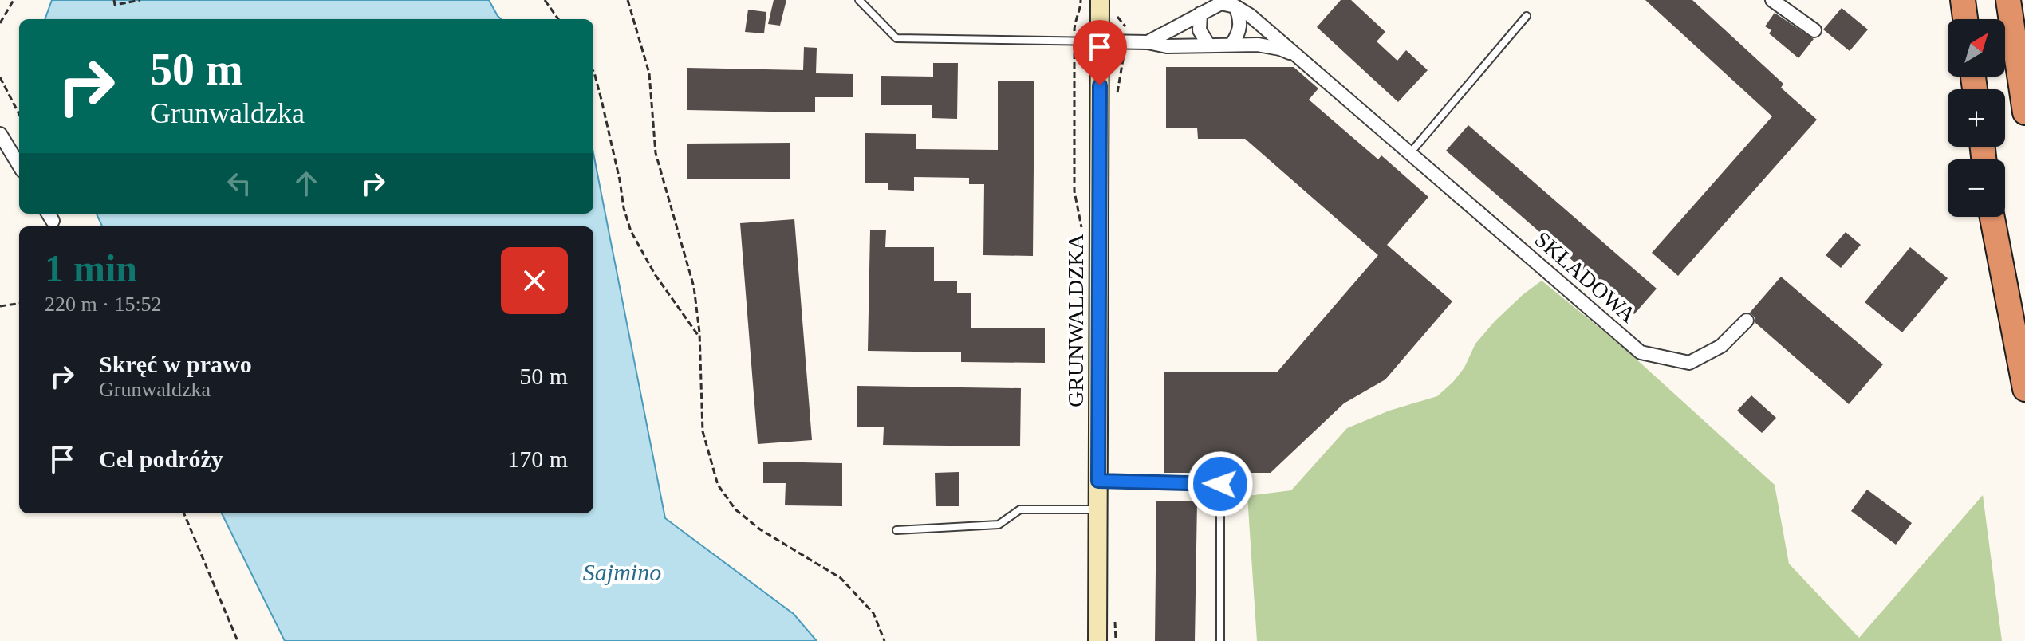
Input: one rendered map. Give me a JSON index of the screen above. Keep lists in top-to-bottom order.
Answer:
{
  "streets": {
    "main road": ["GRUNWALDZKA"],
    "street": ["SKŁADOWA"]
  },
  "crossings": [
    ["SKŁADOWA", "GRUNWALDZKA"]
  ],
  "water": ["Sajmino"],
  "north": "top right",
  "page": {
    "map_buttons": ["+", "−"],
    "turn": ["50 m", "Grunwaldzka"],
    "heading": ["1 min", "220 m · 15:52"],
    "list": [
      {
        "name": "Skręć w prawo",
        "note": "Grunwaldzka",
        "value": "50 m"
      },
      {
        "name": "Cel podróży",
        "value": "170 m"
      }
    ]
  }
}
